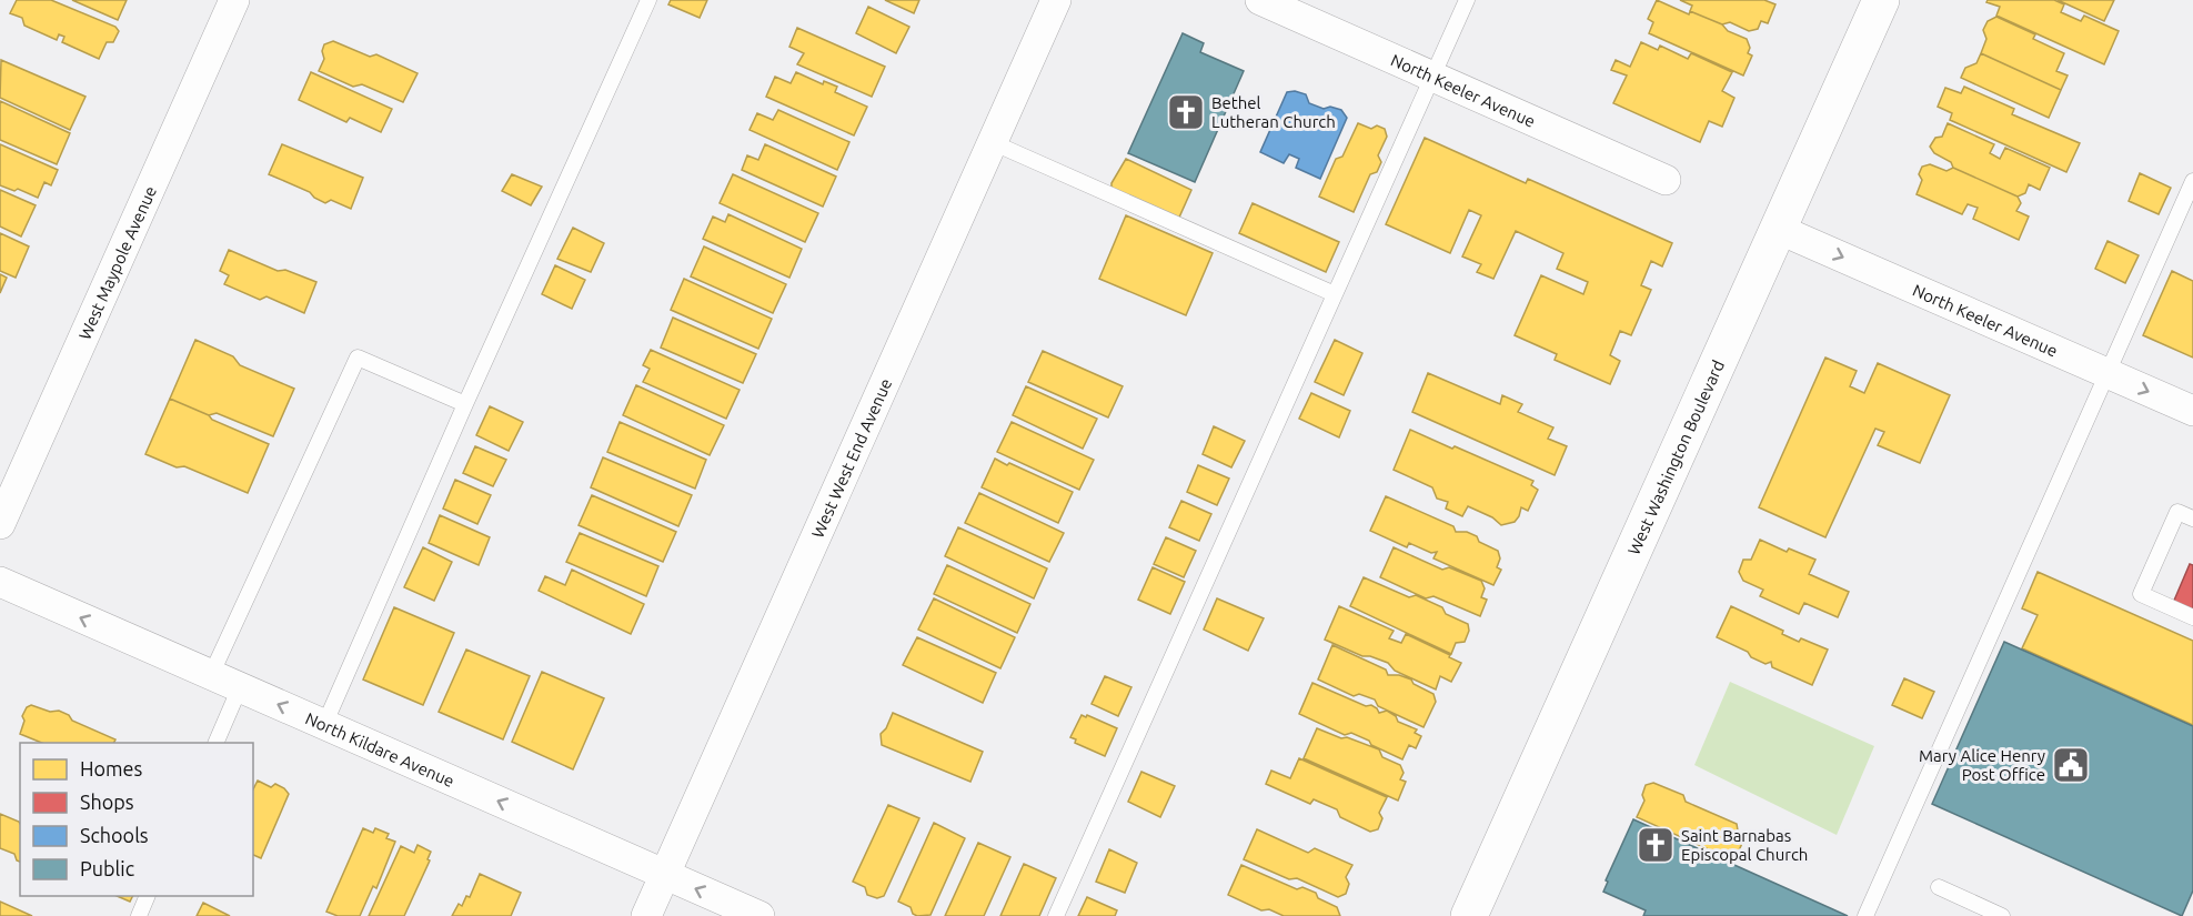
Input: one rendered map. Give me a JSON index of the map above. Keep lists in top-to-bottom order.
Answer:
{
  "streets": {
    "street": [
      "North Keeler Avenue",
      "West Maypole Avenue",
      "West West End Avenue",
      "West Washington Boulevard",
      "North Kildare Avenue"
    ]
  },
  "crossings": [
    ["North Keeler Avenue", "West Washington Boulevard"],
    ["West West End Avenue", "North Kildare Avenue"]
  ],
  "one_way": ["North Keeler Avenue", "North Kildare Avenue"],
  "places": {
    "church": ["Bethel Lutheran Church", "Saint Barnabas Episcopal Church"],
    "public building": ["Mary Alice Henry Post Office"]
  },
  "legend": [
    "Homes",
    "Shops",
    "Schools",
    "Public"
  ]
}
